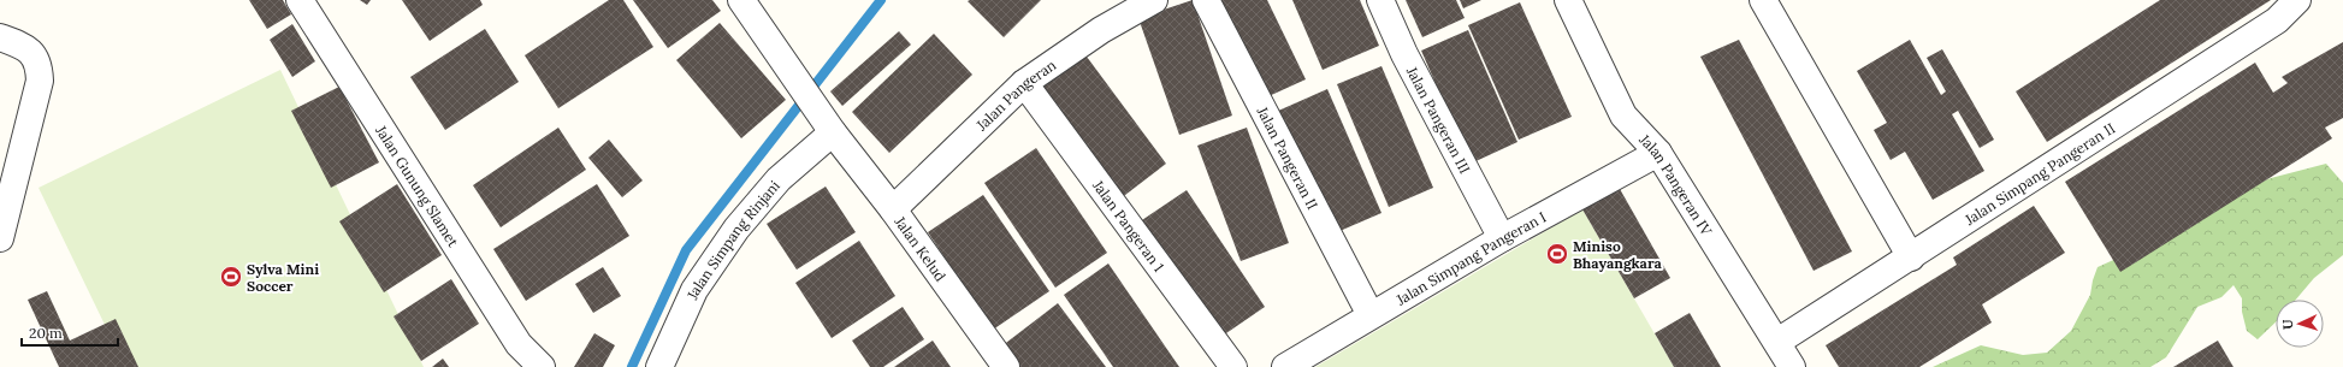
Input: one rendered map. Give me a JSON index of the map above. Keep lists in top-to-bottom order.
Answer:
{
  "streets": {
    "street": [
      "Jalan Pangeran",
      "Jalan Pangeran III",
      "Jalan Pangeran II",
      "Jalan Simpang Pangeran II",
      "Jalan Pangeran IV",
      "Jalan Gunung Slamet",
      "Jalan Pangeran 1",
      "Jalan Simpang Rinjani",
      "Jalan Kelud",
      "Jalan Simpang Pangeran I"
    ]
  },
  "crossings": [
    ["Jalan Pangeran", "Jalan Pangeran 1"],
    ["Jalan Pangeran", "Jalan Kelud"],
    ["Jalan Pangeran III", "Jalan Simpang Pangeran I"],
    ["Jalan Pangeran II", "Jalan Simpang Pangeran I"],
    ["Jalan Simpang Pangeran II", "Jalan Pangeran IV"],
    ["Jalan Pangeran IV", "Jalan Simpang Pangeran I"],
    ["Jalan Simpang Rinjani", "Jalan Kelud"]
  ],
  "places": {
    "sports": ["Miniso Bhayangkara", "Sylva Mini Soccer"]
  },
  "scale_bar": "20 m",
  "north": "left"
}
